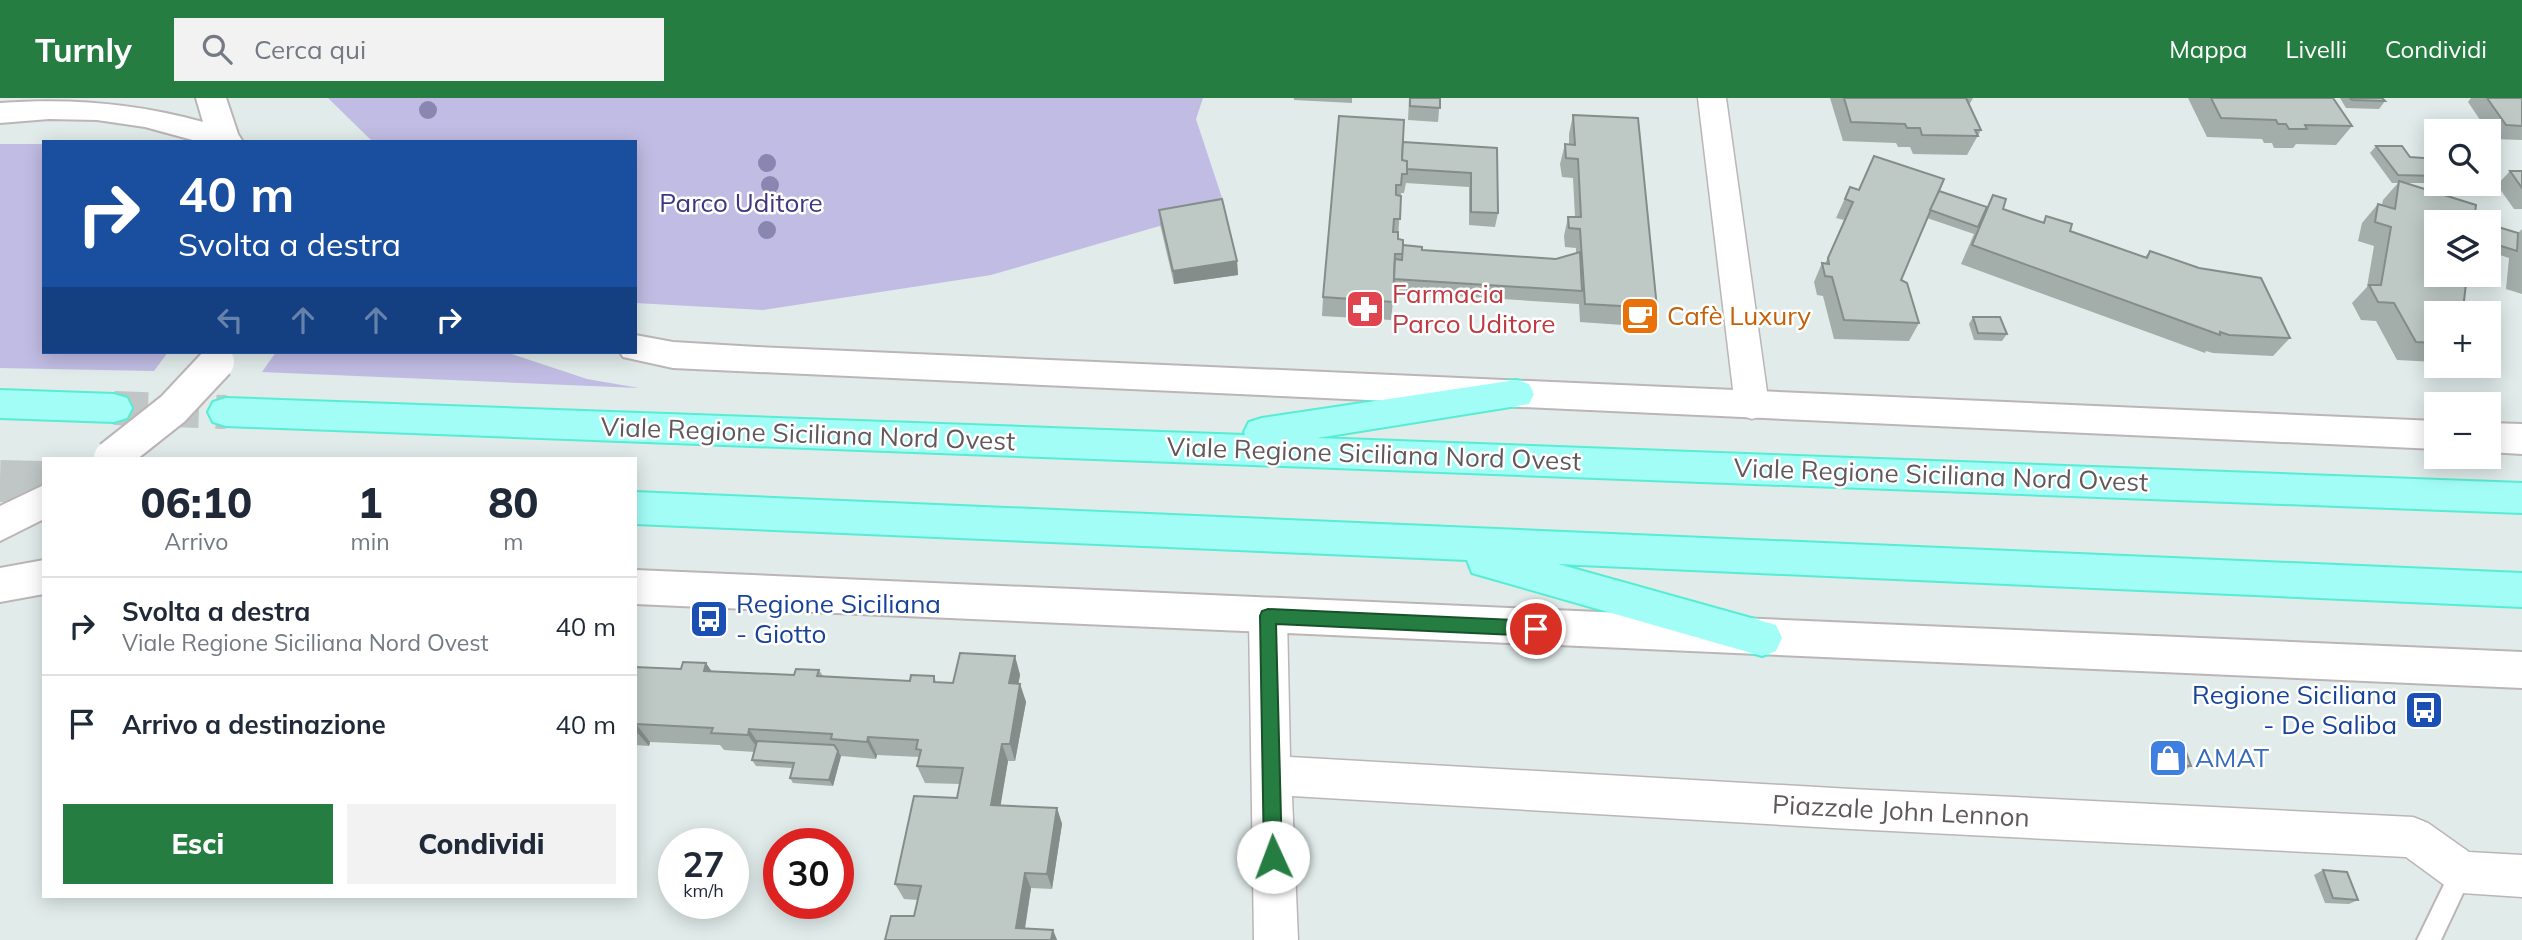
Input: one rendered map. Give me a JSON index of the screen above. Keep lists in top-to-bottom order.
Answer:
{
  "streets": {
    "main road": ["Viale Regione Siciliana Nord Ovest"],
    "street": ["Piazzale John Lennon"]
  },
  "parks": ["Parco Uditore"],
  "places": {
    "pharmacy": ["Farmacia Parco Uditore"],
    "cafe": ["Cafè Luxury"],
    "bus stop": ["Regione Siciliana - Giotto", "Regione Siciliana - De Saliba"],
    "shop": ["AMAT"]
  },
  "page": {
    "header": "Turnly",
    "search": "Cerca qui",
    "nav": ["Mappa", "Livelli", "Condividi"],
    "map_buttons": ["+", "−"],
    "turn": ["40 m", "Svolta a destra"],
    "eta": [
      "06:10",
      "Arrivo",
      "1",
      "min",
      "80",
      "m"
    ],
    "list": [
      {
        "name": "Svolta a destra",
        "note": "Viale Regione Siciliana Nord Ovest",
        "value": "40 m"
      },
      {
        "name": "Arrivo a destinazione",
        "value": "40 m"
      }
    ],
    "buttons": ["Esci", "Condividi"],
    "speed": "27 km/h",
    "limit": "30"
  }
}
